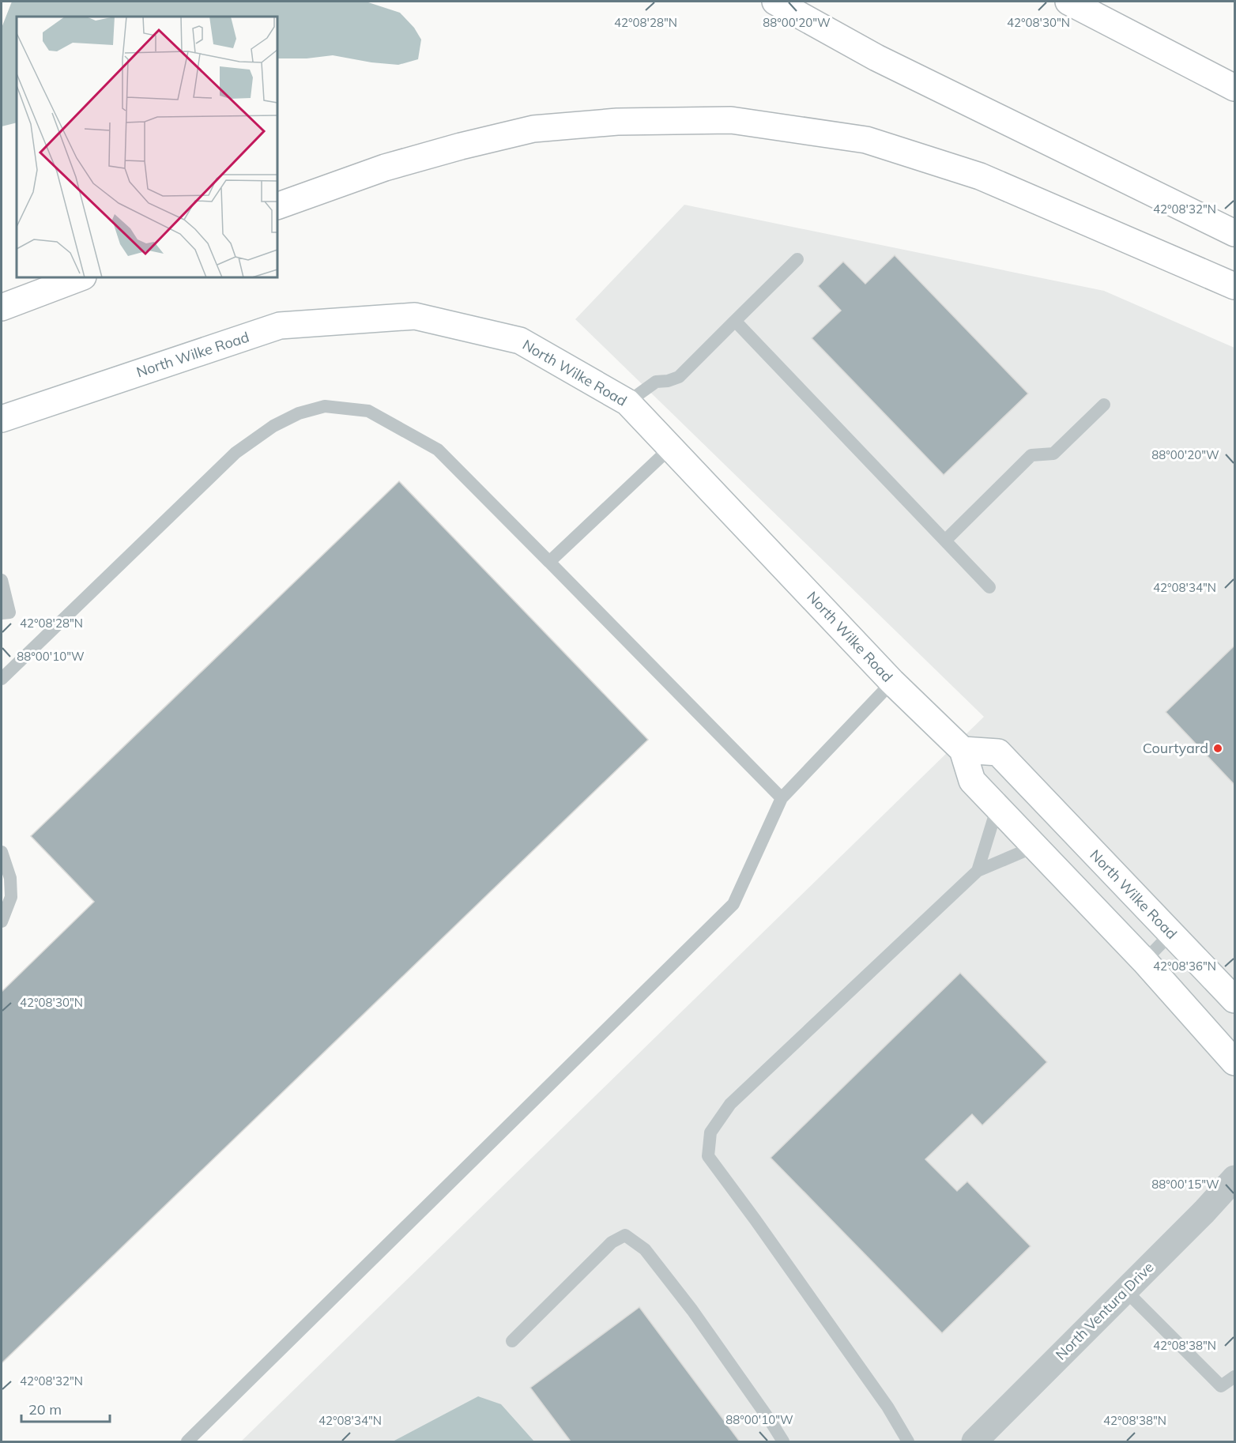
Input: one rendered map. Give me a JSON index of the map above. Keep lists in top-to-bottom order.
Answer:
{
  "streets": {
    "main road": ["North Wilke Road"],
    "street": ["North Ventura Drive"]
  },
  "places": ["Courtyard"],
  "scale_bar": "20 m",
  "coordinates": [
    "42°08'28\"N",
    "42°08'30\"N",
    "88°00'20\"W",
    "42°08'32\"N",
    "42°08'34\"N",
    "88°00'10\"W",
    "42°08'36\"N",
    "88°00'15\"W",
    "42°08'38\"N"
  ]
}
